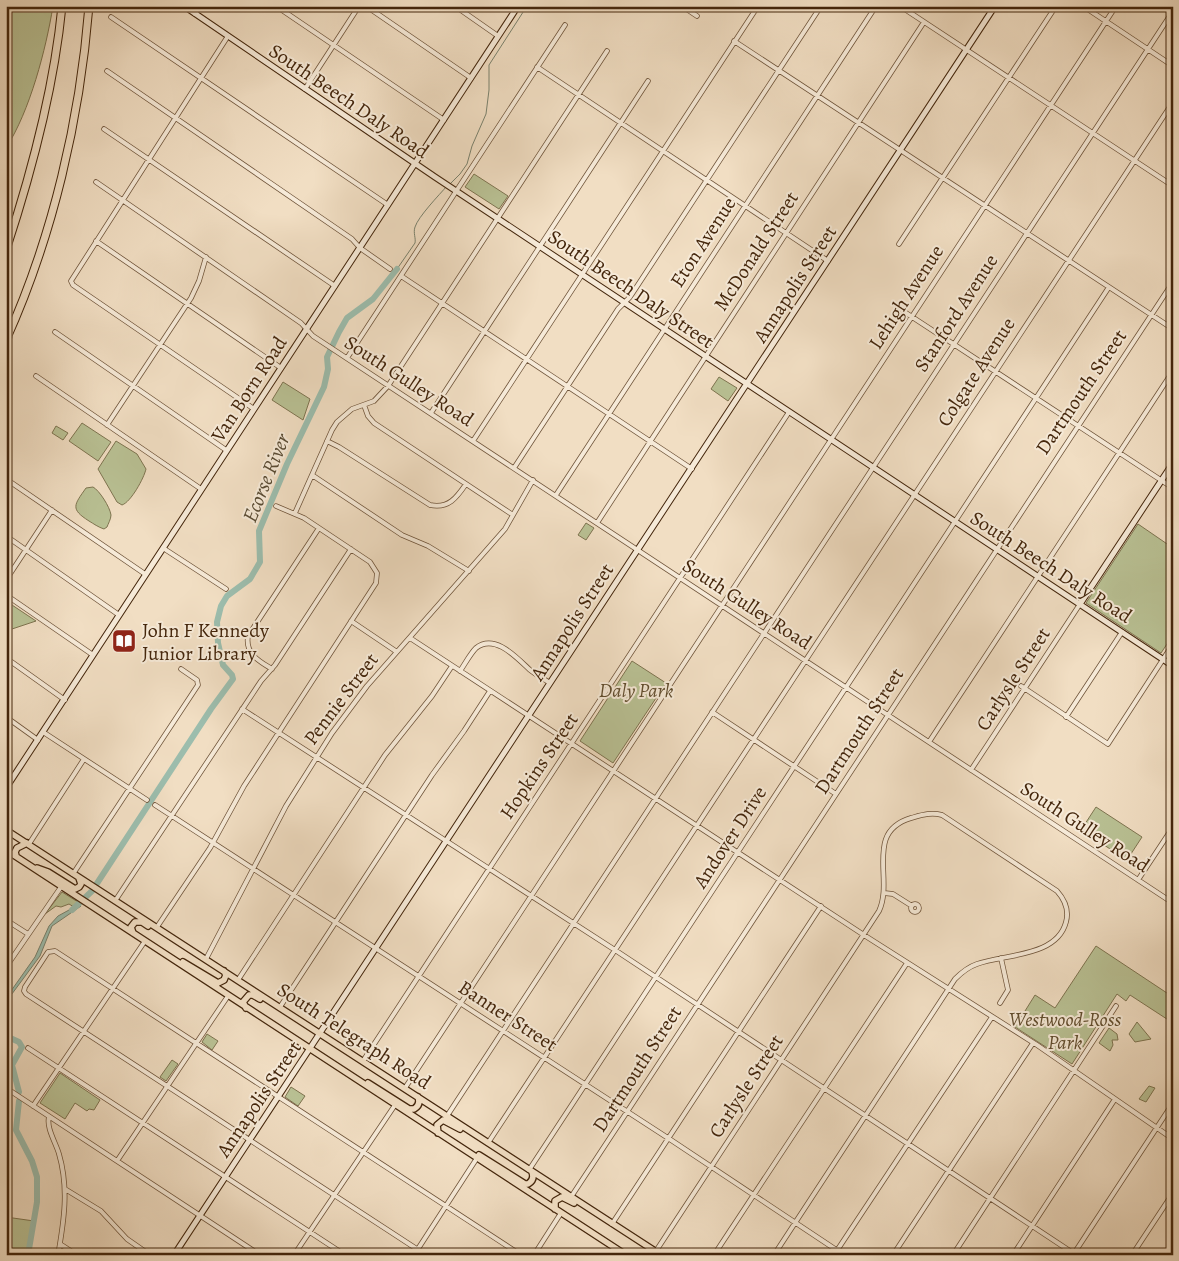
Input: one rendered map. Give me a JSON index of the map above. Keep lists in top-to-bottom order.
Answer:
{
  "streets": {
    "main road": ["South Telegraph Road"],
    "street": [
      "South Beech Daly Road",
      "Eton Avenue",
      "McDonald Street",
      "Annapolis Street",
      "South Beech Daly Street",
      "Lehigh Avenue",
      "Stanford Avenue",
      "Colgate Avenue",
      "South Gulley Road",
      "Van Born Road",
      "Dartmouth Street",
      "Carlysle Street",
      "Pennie Street",
      "Hopkins Street",
      "Andover Drive",
      "Banner Street"
    ]
  },
  "crossings": [
    ["South Beech Daly Road", "South Beech Daly Street"],
    ["South Beech Daly Road", "Stanford Avenue"],
    ["South Beech Daly Road", "Colgate Avenue"],
    ["South Beech Daly Road", "Van Born Road"],
    ["South Beech Daly Road", "Dartmouth Street"],
    ["South Beech Daly Road", "Carlysle Street"],
    ["South Beech Daly Road", "Andover Drive"],
    ["Eton Avenue", "South Beech Daly Street"],
    ["Eton Avenue", "South Gulley Road"],
    ["McDonald Street", "South Beech Daly Street"],
    ["McDonald Street", "South Gulley Road"],
    ["Annapolis Street", "South Beech Daly Street"],
    ["Annapolis Street", "South Gulley Road"],
    ["Annapolis Street", "Banner Street"],
    ["Annapolis Street", "South Telegraph Road"],
    ["Lehigh Avenue", "South Gulley Road"],
    ["Lehigh Avenue", "Banner Street"],
    ["Lehigh Avenue", "South Telegraph Road"],
    ["Stanford Avenue", "South Gulley Road"],
    ["Stanford Avenue", "Banner Street"],
    ["Stanford Avenue", "South Telegraph Road"],
    ["Colgate Avenue", "South Gulley Road"],
    ["Colgate Avenue", "Banner Street"],
    ["Colgate Avenue", "South Telegraph Road"],
    ["South Gulley Road", "Van Born Road"],
    ["South Gulley Road", "Dartmouth Street"],
    ["South Gulley Road", "Carlysle Street"],
    ["South Gulley Road", "Pennie Street"],
    ["South Gulley Road", "Hopkins Street"],
    ["South Gulley Road", "Andover Drive"],
    ["Dartmouth Street", "Banner Street"],
    ["Dartmouth Street", "South Telegraph Road"],
    ["Carlysle Street", "Banner Street"],
    ["Carlysle Street", "South Telegraph Road"],
    ["Pennie Street", "Banner Street"],
    ["Pennie Street", "South Telegraph Road"],
    ["Hopkins Street", "Banner Street"],
    ["Hopkins Street", "South Telegraph Road"],
    ["Andover Drive", "Banner Street"],
    ["Andover Drive", "South Telegraph Road"]
  ],
  "water": ["Ecorse River"],
  "parks": ["Daly Park", "Westwood-Ross Park"],
  "places": {
    "library": ["John F Kennedy Junior Library"]
  }
}
